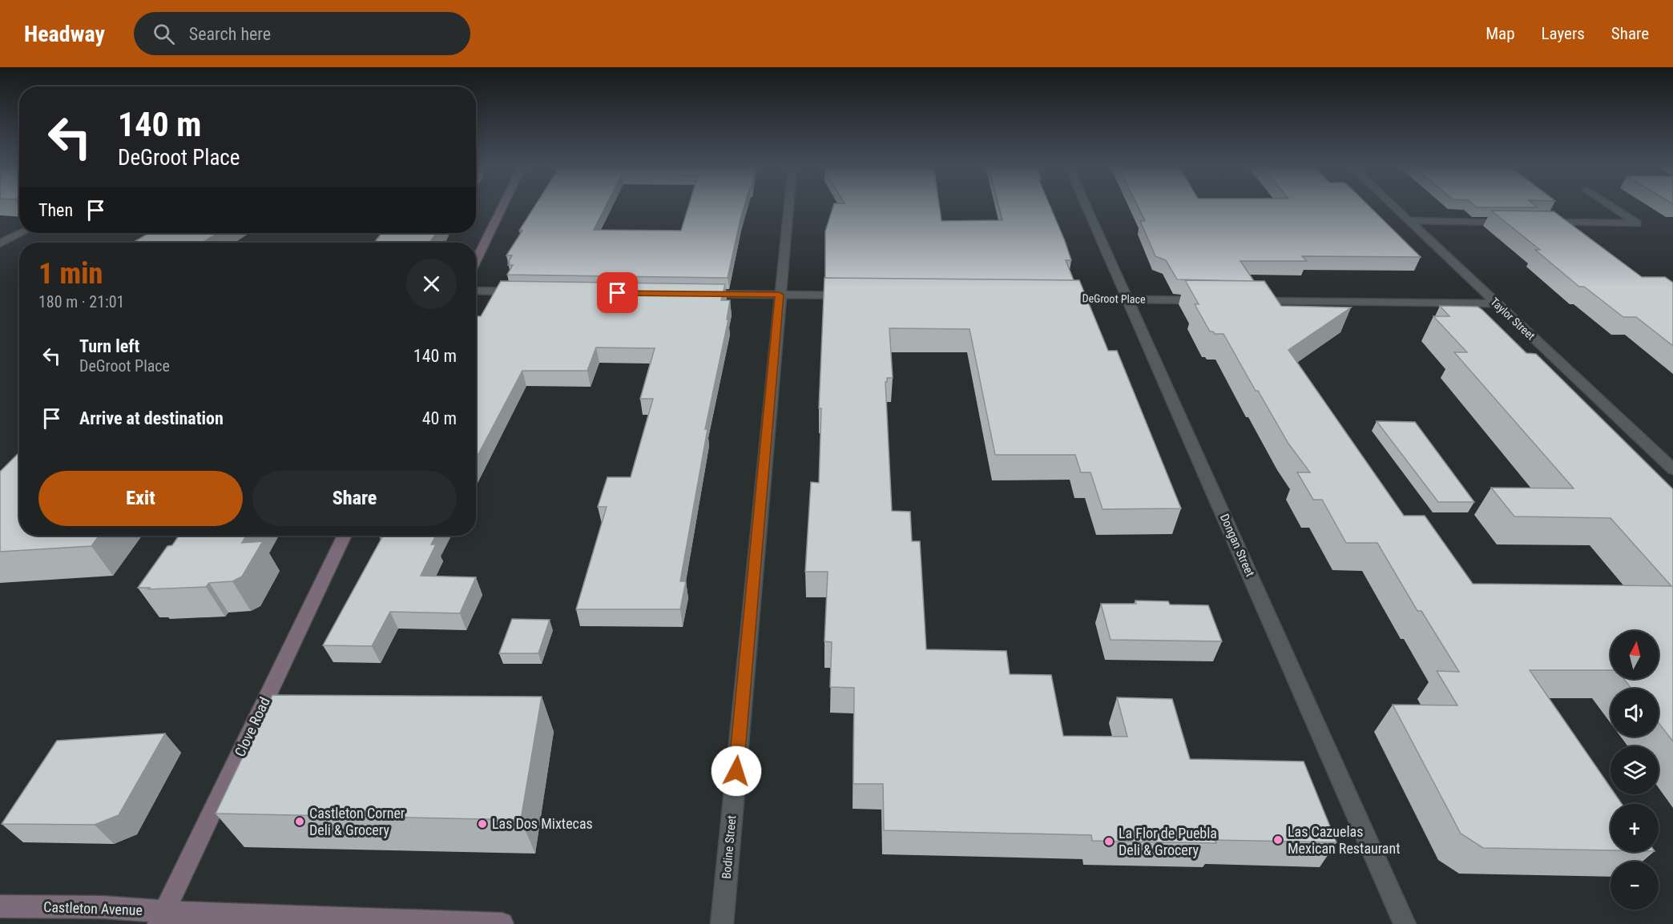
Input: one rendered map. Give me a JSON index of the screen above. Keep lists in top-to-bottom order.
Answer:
{
  "streets": {
    "street": [
      "DeGroot Place",
      "Taylor Street",
      "Dongan Street",
      "Clove Road",
      "Bodine Street",
      "Castleton Avenue"
    ]
  },
  "crossings": [
    ["DeGroot Place", "Dongan Street"],
    ["Clove Road", "Castleton Avenue"]
  ],
  "places": [
    "Castleton Corner Deli & Grocery",
    "Las Dos Mixtecas",
    "Las Cazuelas Mexican Restaurant",
    "La Flor de Puebla Deli & Grocery"
  ],
  "north": "top",
  "page": {
    "header": "Headway",
    "search": "Search here",
    "nav": ["Map", "Layers", "Share"],
    "turn": ["140 m", "DeGroot Place"],
    "then": "Then",
    "heading": ["1 min", "180 m · 21:01"],
    "list": [
      {
        "name": "Turn left",
        "note": "DeGroot Place",
        "value": "140 m"
      },
      {
        "name": "Arrive at destination",
        "value": "40 m"
      }
    ],
    "buttons": ["Exit", "Share"],
    "map_buttons": ["+", "−"]
  }
}
